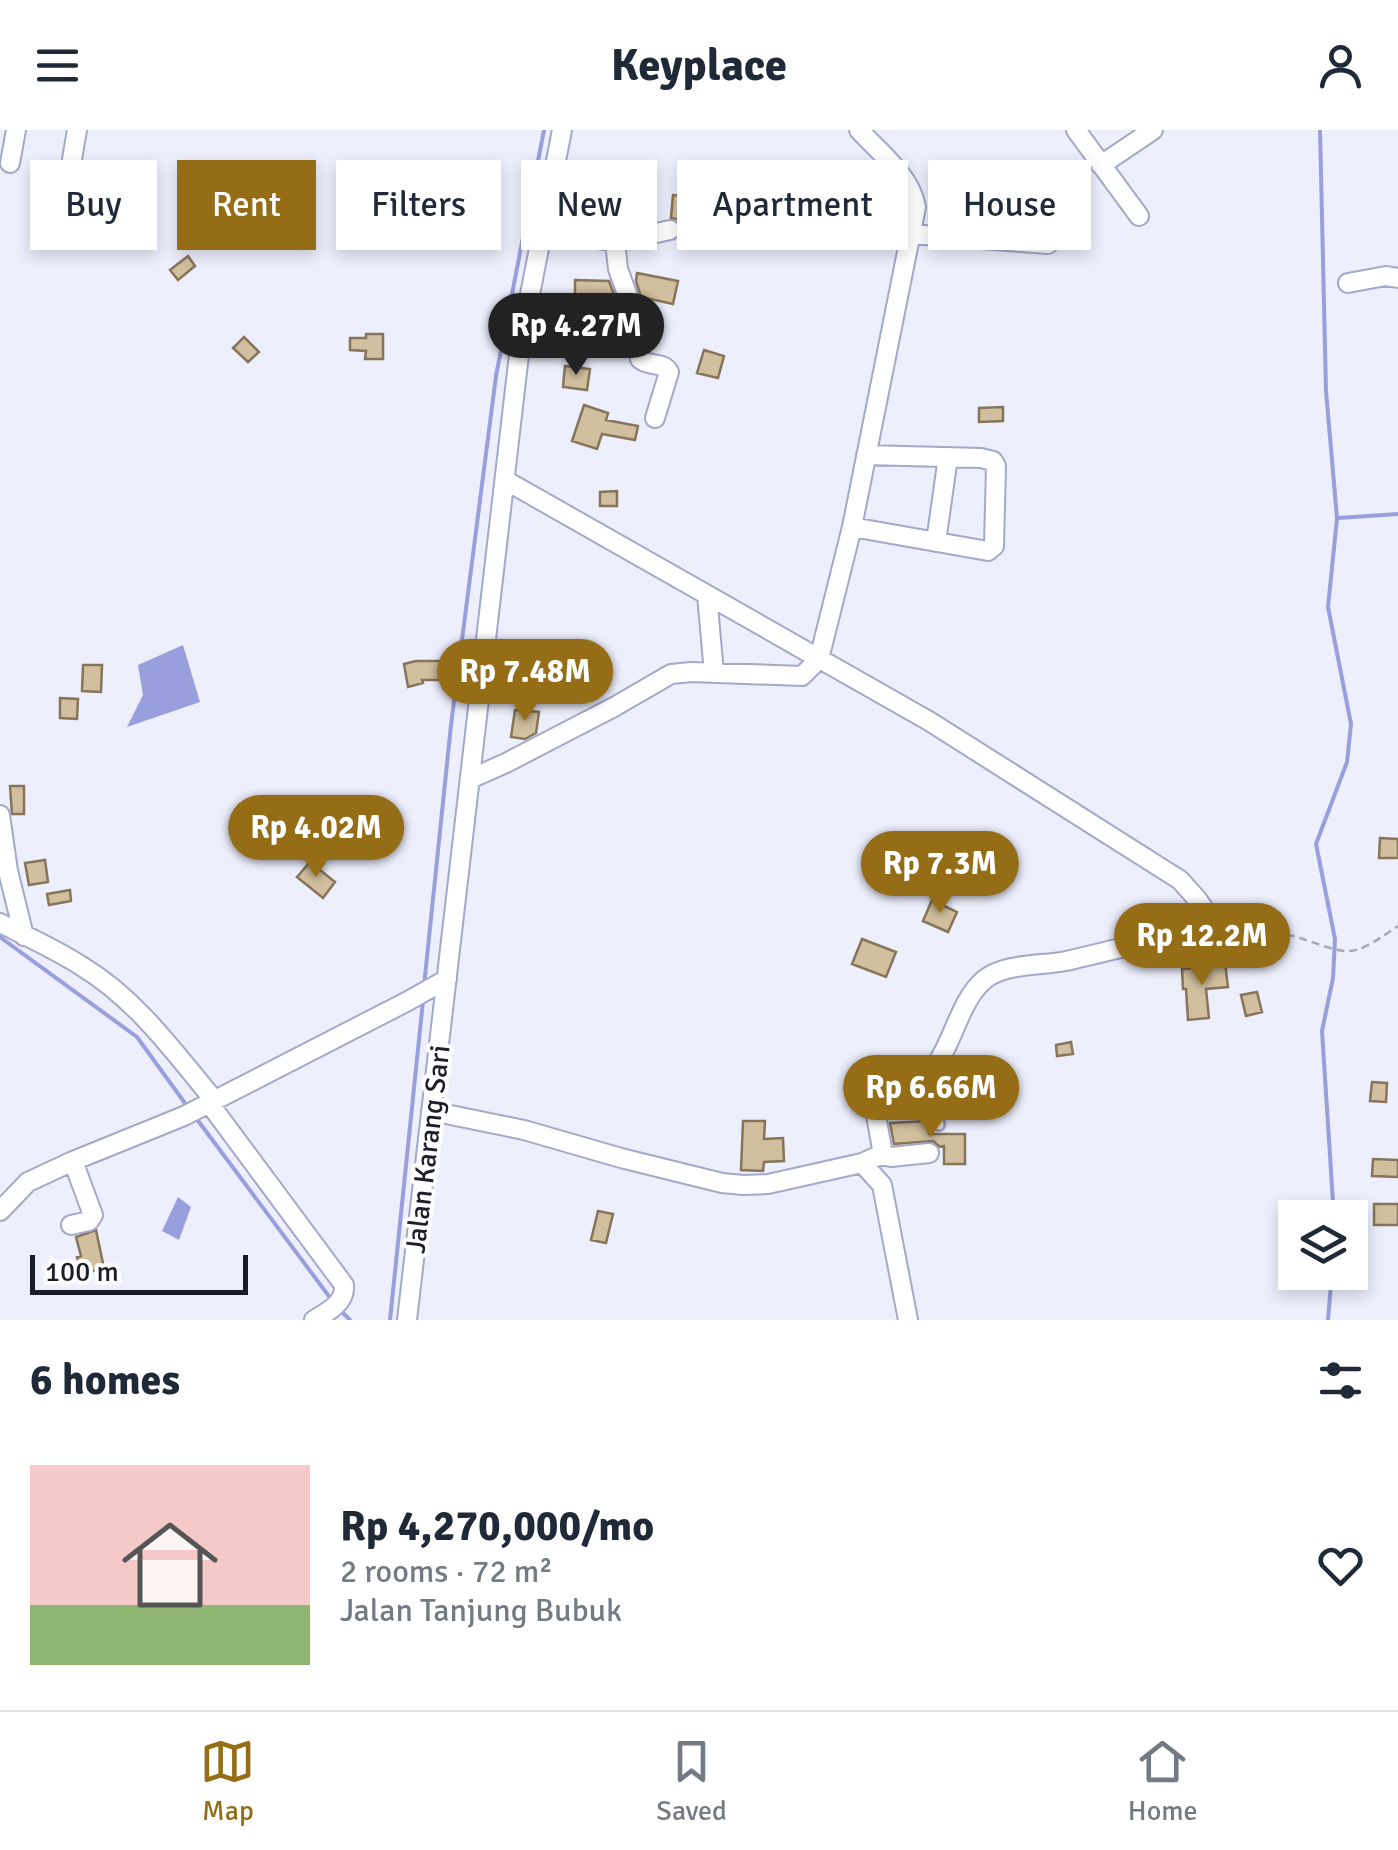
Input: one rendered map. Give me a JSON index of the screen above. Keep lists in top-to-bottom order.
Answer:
{
  "streets": {
    "street": ["Jalan Karang Sari"]
  },
  "scale_bar": "100 m",
  "page": {
    "header": "Keyplace",
    "chip": [
      "Buy",
      "Rent",
      "Filters",
      "New",
      "Apartment",
      "House"
    ],
    "price": [
      "Rp 4.27M",
      "Rp 7.48M",
      "Rp 4.02M",
      "Rp 7.3M",
      "Rp 12.2M",
      "Rp 6.66M"
    ],
    "scale": "100 m",
    "heading": "6 homes",
    "list": [
      {
        "name": "Rp 4,270,000/mo",
        "note": "2 rooms · 72 m² · Jalan Tanjung Bubuk"
      }
    ],
    "tabs": ["Map", "Saved", "Home"]
  }
}
